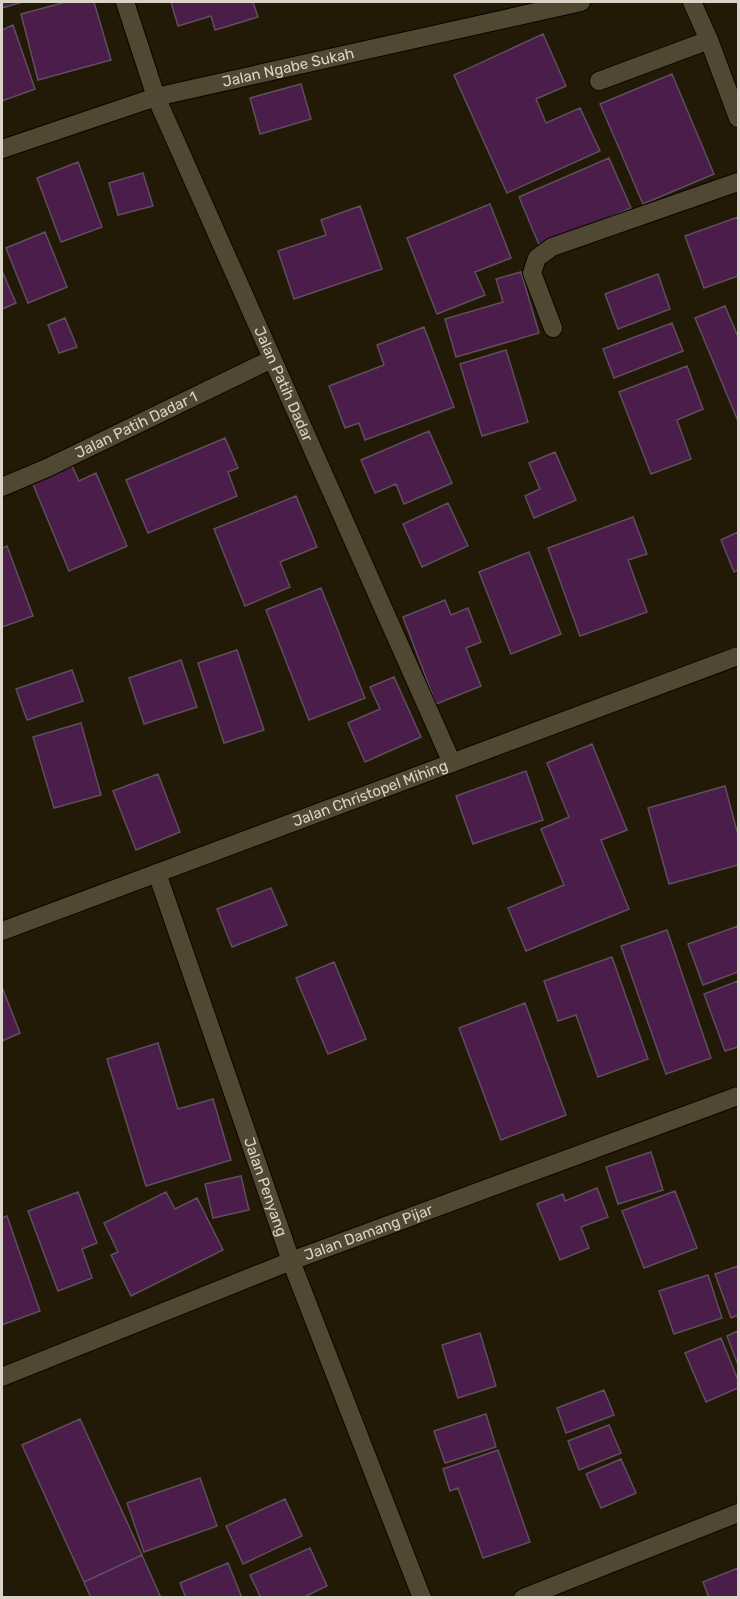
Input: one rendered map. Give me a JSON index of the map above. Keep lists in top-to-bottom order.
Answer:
{
  "streets": {
    "street": [
      "Jalan Ngabe Sukah",
      "Jalan Patih Dadar",
      "Jalan Patih Dadar 1",
      "Jalan Christopel Mihing",
      "Jalan Penyang",
      "Jalan Damang Pijar"
    ]
  },
  "crossings": [
    ["Jalan Ngabe Sukah", "Jalan Patih Dadar"],
    ["Jalan Patih Dadar", "Jalan Patih Dadar 1"],
    ["Jalan Patih Dadar", "Jalan Christopel Mihing"],
    ["Jalan Christopel Mihing", "Jalan Penyang"],
    ["Jalan Penyang", "Jalan Damang Pijar"]
  ]
}
